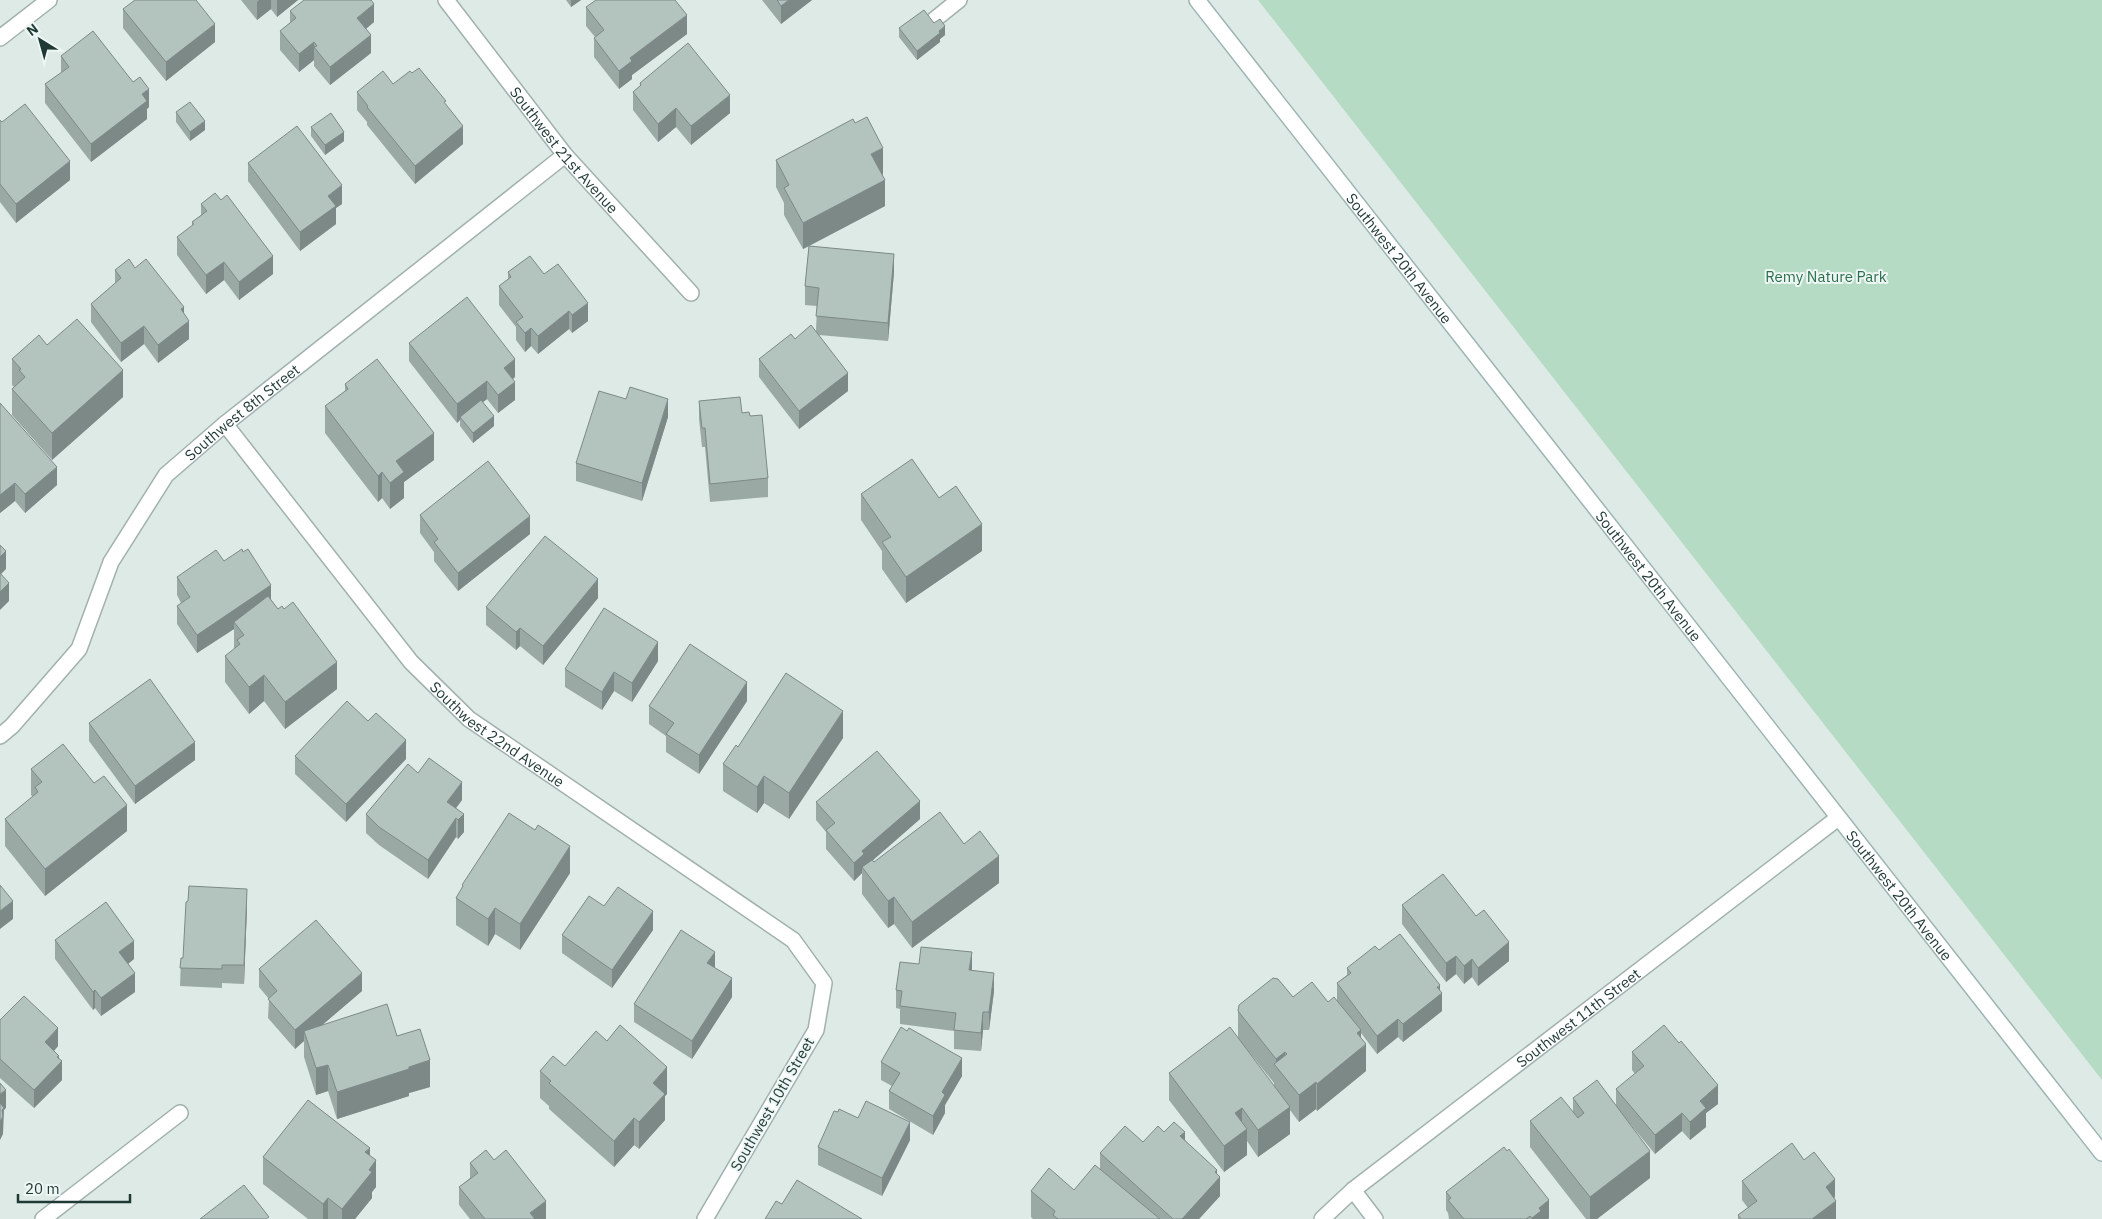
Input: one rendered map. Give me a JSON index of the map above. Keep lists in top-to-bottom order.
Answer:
{
  "streets": {
    "street": [
      "Southwest 21st Avenue",
      "Southwest 20th Avenue",
      "Southwest 8th Street",
      "Southwest 22nd Avenue",
      "Southwest 11th Street",
      "Southwest 10th Street"
    ]
  },
  "crossings": [
    ["Southwest 21st Avenue", "Southwest 8th Street"],
    ["Southwest 20th Avenue", "Southwest 11th Street"],
    ["Southwest 8th Street", "Southwest 22nd Avenue"],
    ["Southwest 22nd Avenue", "Southwest 10th Street"]
  ],
  "parks": ["Remy Nature Park"],
  "scale_bar": "20 m",
  "north": "top left"
}
